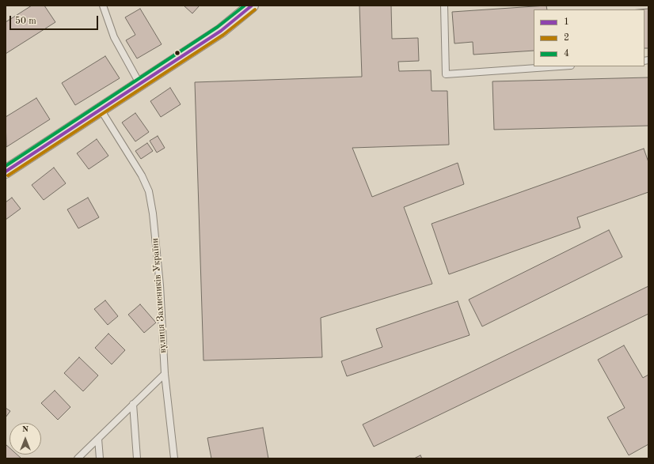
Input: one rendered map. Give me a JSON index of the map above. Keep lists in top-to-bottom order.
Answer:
{
  "streets": {
    "lane": ["вулиця Захисників України"]
  },
  "lines": ["transit line 1", "transit line 4", "transit line 2"],
  "legend": ["1", "2", "4"],
  "scale_bar": "50 m",
  "north": "top"
}
